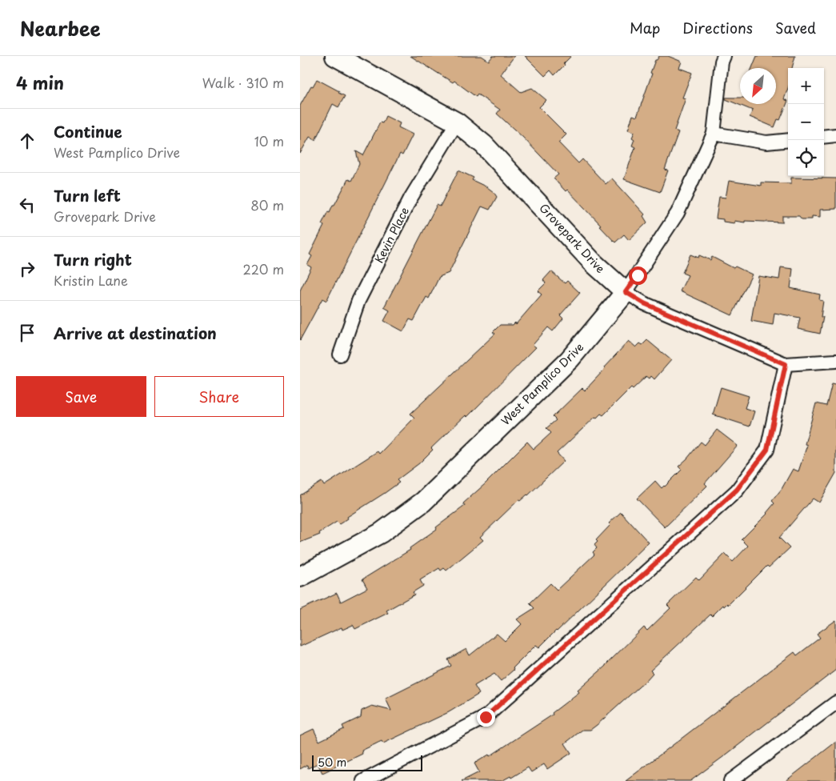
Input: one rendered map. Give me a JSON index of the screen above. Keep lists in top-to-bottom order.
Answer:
{
  "streets": {
    "street": ["Kevin Place", "Grovepark Drive", "West Pamplico Drive"]
  },
  "crossings": [
    ["Kevin Place", "Grovepark Drive"],
    ["Grovepark Drive", "West Pamplico Drive"]
  ],
  "scale_bar": "50 m",
  "north": "bottom left",
  "page": {
    "header": "Nearbee",
    "nav": ["Map", "Directions", "Saved"],
    "heading": ["4 min", "Walk · 310 m"],
    "map_buttons": ["+", "−"],
    "list": [
      ["Continue", "West Pamplico Drive", "10 m"],
      ["Turn left", "Grovepark Drive", "80 m"],
      ["Turn right", "Kristin Lane", "220 m"],
      "Arrive at destination"
    ],
    "buttons": ["Save", "Share"],
    "scale": "50 m"
  }
}
